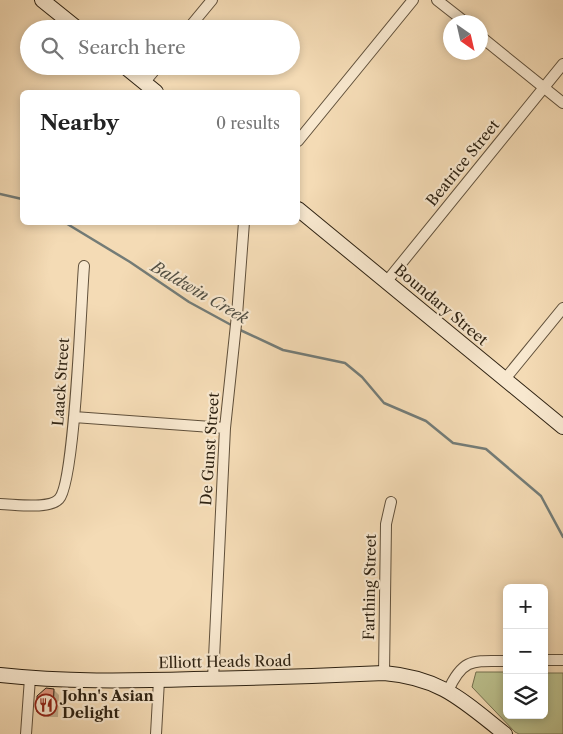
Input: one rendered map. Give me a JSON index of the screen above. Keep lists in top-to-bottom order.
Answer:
{
  "streets": {
    "street": [
      "Beatrice Street",
      "Boundary Street",
      "Laack Street",
      "De Gunst Street",
      "Farthing Street",
      "Elliott Heads Road"
    ]
  },
  "crossings": [
    ["Beatrice Street", "Boundary Street"],
    ["De Gunst Street", "Elliott Heads Road"],
    ["Farthing Street", "Elliott Heads Road"]
  ],
  "water": ["Baldwin Creek"],
  "places": {
    "restaurant": ["John's Asian Delight"]
  },
  "north": "bottom right",
  "page": {
    "search": "Search here",
    "heading": ["Nearby", "0 results"],
    "map_buttons": ["+", "−"]
  }
}
